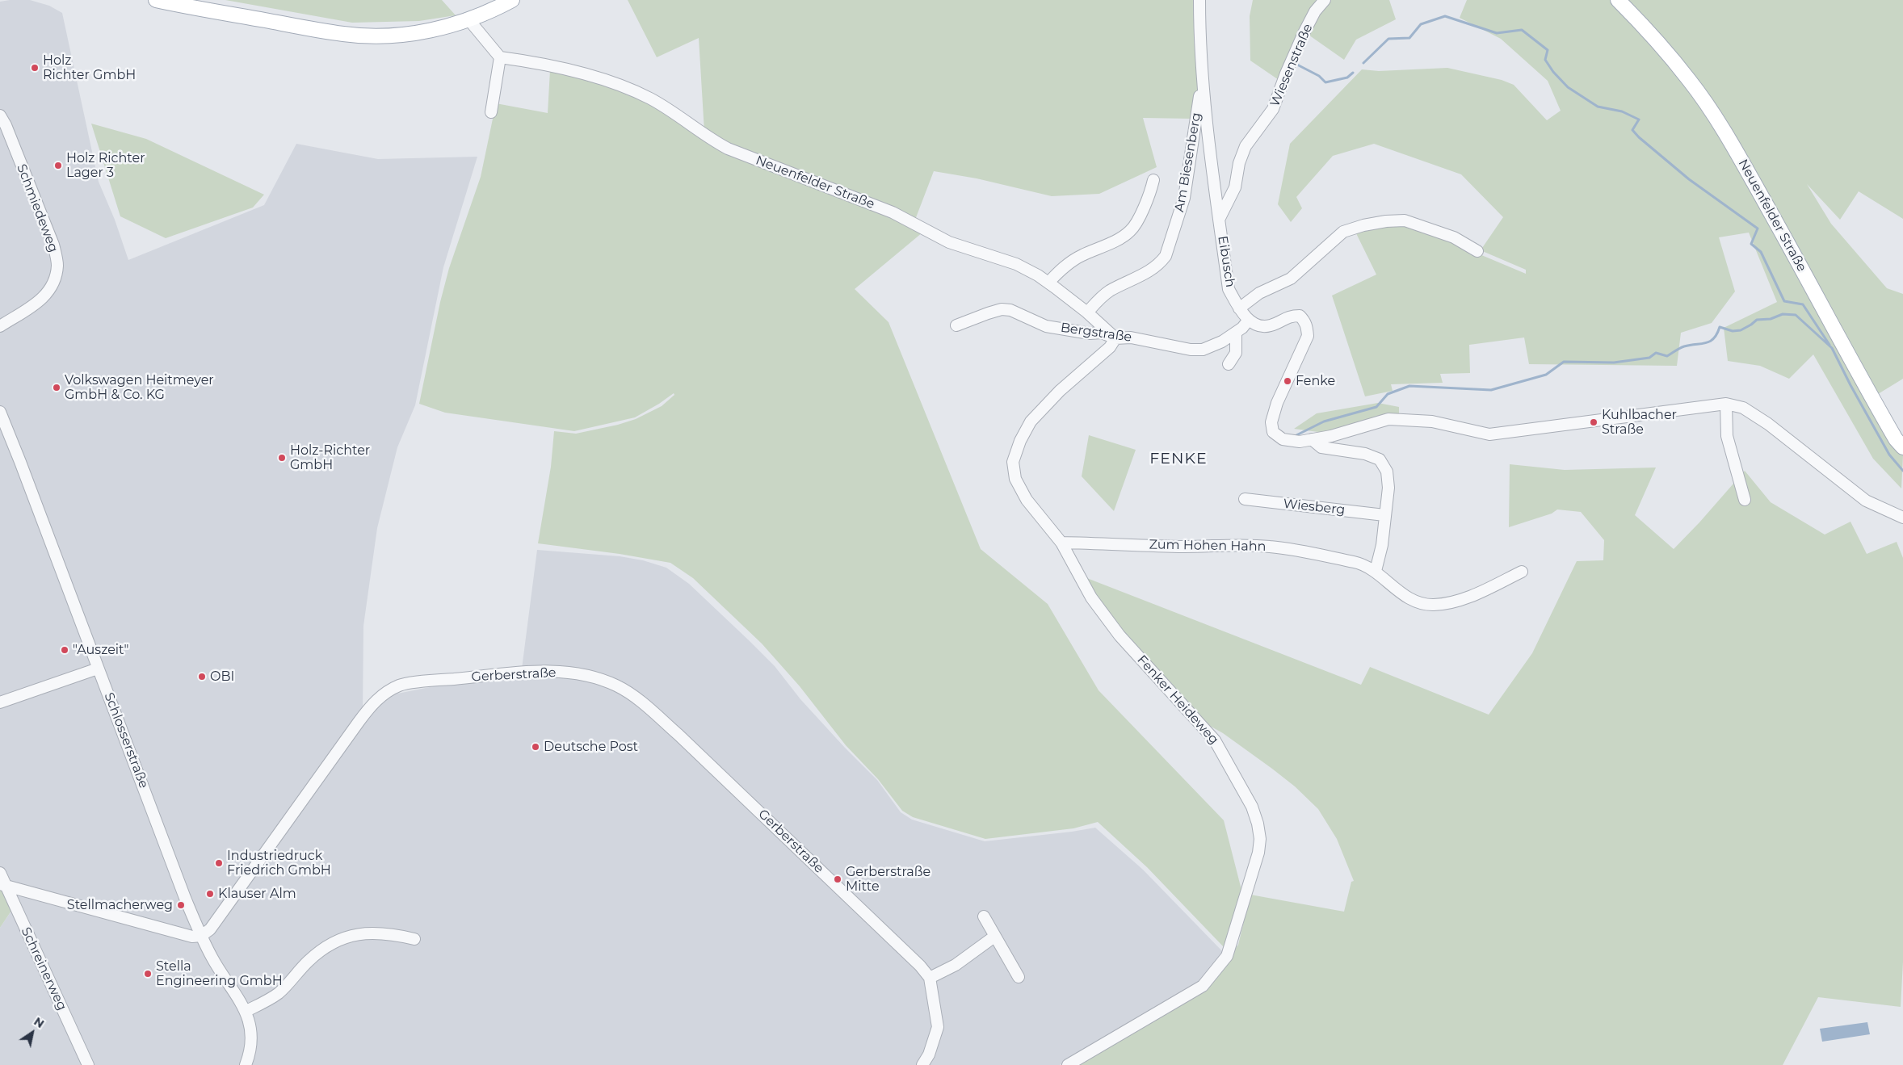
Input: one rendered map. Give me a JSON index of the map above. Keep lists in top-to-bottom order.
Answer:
{
  "streets": {
    "main road": ["Neuenfelder Straße"],
    "street": [
      "Wiesenstraße",
      "Am Biesenberg",
      "Schmiedeweg",
      "Eibusch",
      "Bergstraße",
      "Wiesberg",
      "Zum Hohen Hahn",
      "Gerberstraße",
      "Fenker Heideweg",
      "Schlosserstraße",
      "Schreinerweg"
    ]
  },
  "crossings": [
    ["Wiesenstraße", "Eibusch"],
    ["Am Biesenberg", "Neuenfelder Straße"],
    ["Am Biesenberg", "Eibusch"],
    ["Neuenfelder Straße", "Bergstraße"],
    ["Neuenfelder Straße", "Fenker Heideweg"],
    ["Eibusch", "Bergstraße"],
    ["Bergstraße", "Fenker Heideweg"],
    ["Zum Hohen Hahn", "Fenker Heideweg"],
    ["Gerberstraße", "Schlosserstraße"]
  ],
  "districts": ["FENKE"],
  "places": [
    "Holz Richter GmbH",
    "Holz Richter Lager 3",
    "Fenke",
    "Volkswagen Heitmeyer GmbH & Co. KG",
    "Kuhlbacher Straße",
    "Holz-Richter GmbH",
    "\"Auszeit\"",
    "OBI",
    "Deutsche Post",
    "Industriedruck Friedrich GmbH",
    "Gerberstraße Mitte",
    "Klauser Alm",
    "Stellmacherweg",
    "Stella Engineering GmbH"
  ],
  "north": "top right"
}
